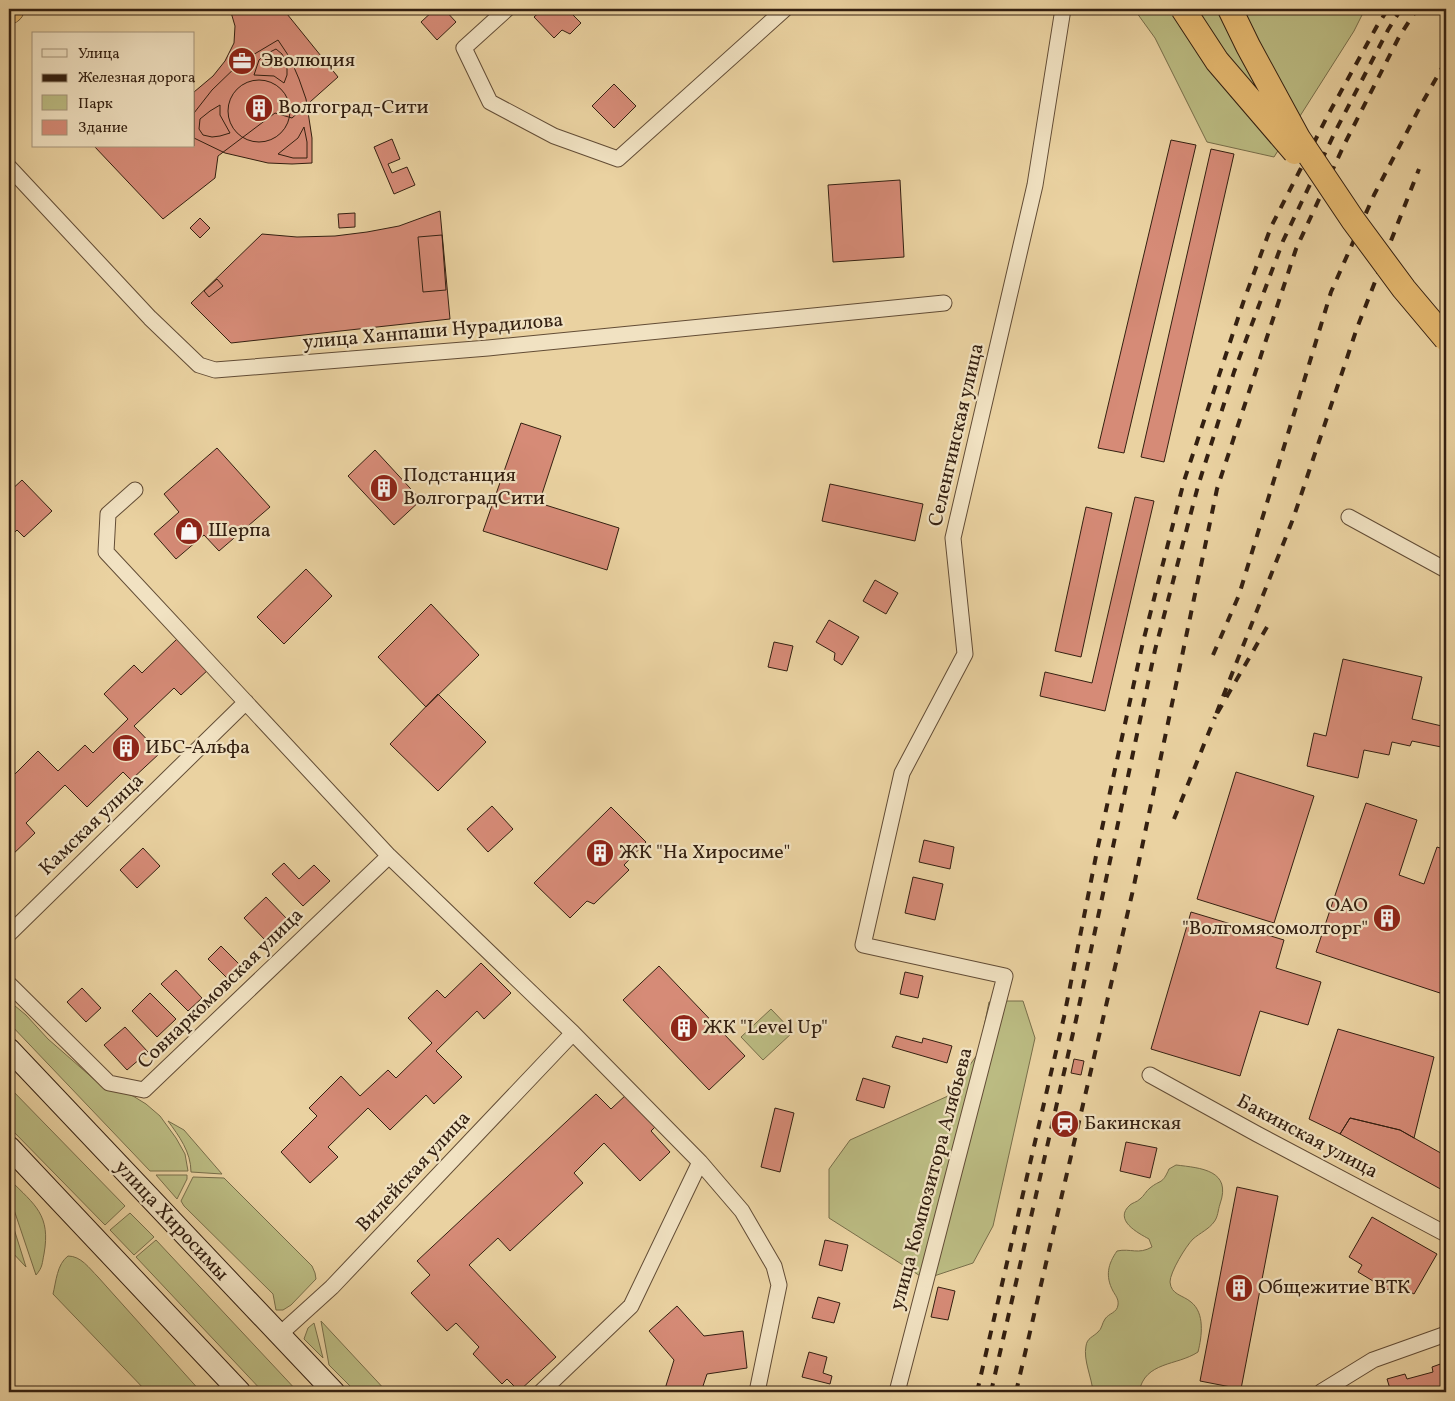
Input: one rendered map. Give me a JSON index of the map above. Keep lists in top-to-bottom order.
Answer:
{
  "streets": {
    "main road": ["улица Хиросимы"],
    "street": [
      "улица Ханпаши Нурадилова",
      "Селенгинская улица",
      "Камская улица",
      "Совнаркомовская улица",
      "Бакинская улица",
      "Вилейская улица",
      "улица Композитора Алябьева"
    ]
  },
  "crossings": [
    ["Селенгинская улица", "улица Композитора Алябьева"],
    ["Вилейская улица", "улица Хиросимы"]
  ],
  "places": {
    "office": ["Эволюция"],
    "building": [
      "Волгоград-Сити",
      "Подстанция ВолгоградСити",
      "ИБС-Альфа",
      "ЖК \"На Хиросиме\"",
      "ОАО \"Волгомясомолторг\"",
      "ЖК \"Level Up\"",
      "Общежитие ВТК"
    ],
    "shop": ["Шерпа"],
    "station": ["Бакинская"]
  },
  "legend": [
    "Улица",
    "Железная дорога",
    "Парк",
    "Здание"
  ]
}
